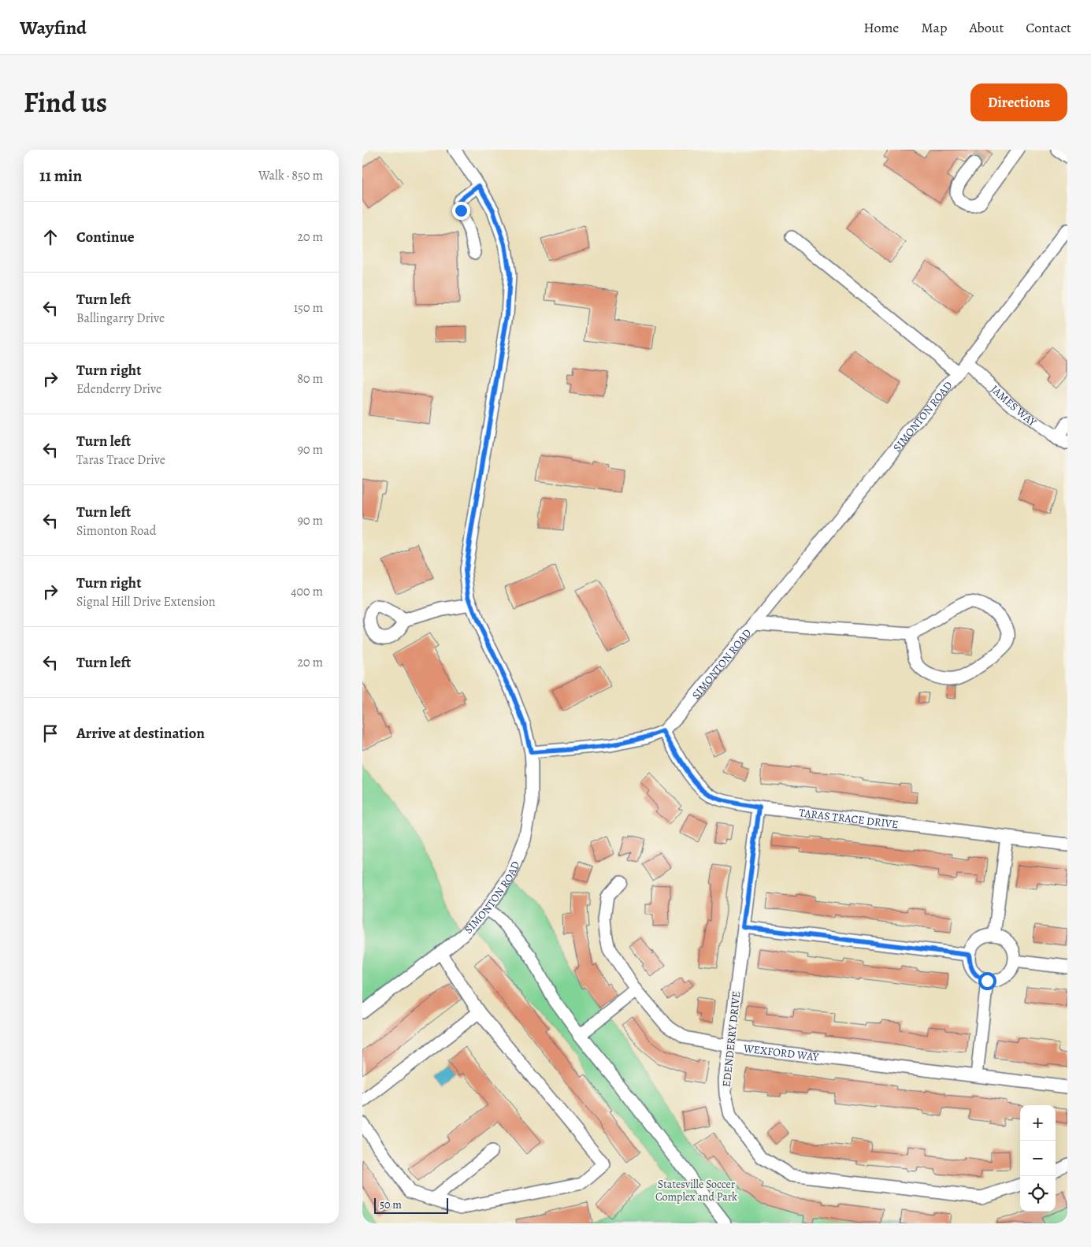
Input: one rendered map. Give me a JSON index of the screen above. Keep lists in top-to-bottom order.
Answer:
{
  "streets": {
    "street": [
      "JAMES WAY",
      "SIMONTON ROAD",
      "TARAS TRACE DRIVE",
      "EDENDERRY DRIVE",
      "WEXFORD WAY"
    ]
  },
  "crossings": [
    ["JAMES WAY", "SIMONTON ROAD"],
    ["SIMONTON ROAD", "TARAS TRACE DRIVE"],
    ["TARAS TRACE DRIVE", "EDENDERRY DRIVE"],
    ["EDENDERRY DRIVE", "WEXFORD WAY"]
  ],
  "parks": ["Statesville Soccer Complex and Park"],
  "scale_bar": "50 m",
  "page": {
    "header": "Wayfind",
    "nav": [
      "Home",
      "Map",
      "About",
      "Contact"
    ],
    "title": "Find us",
    "buttons": "Directions",
    "heading": ["11 min", "Walk · 850 m"],
    "list": [
      ["Continue", "20 m"],
      ["Turn left", "Ballingarry Drive", "150 m"],
      ["Turn right", "Edenderry Drive", "80 m"],
      ["Turn left", "Taras Trace Drive", "90 m"],
      ["Turn left", "Simonton Road", "90 m"],
      ["Turn right", "Signal Hill Drive Extension", "400 m"],
      ["Turn left", "20 m"],
      "Arrive at destination"
    ],
    "map_buttons": ["+", "−"],
    "scale": "50 m"
  }
}
